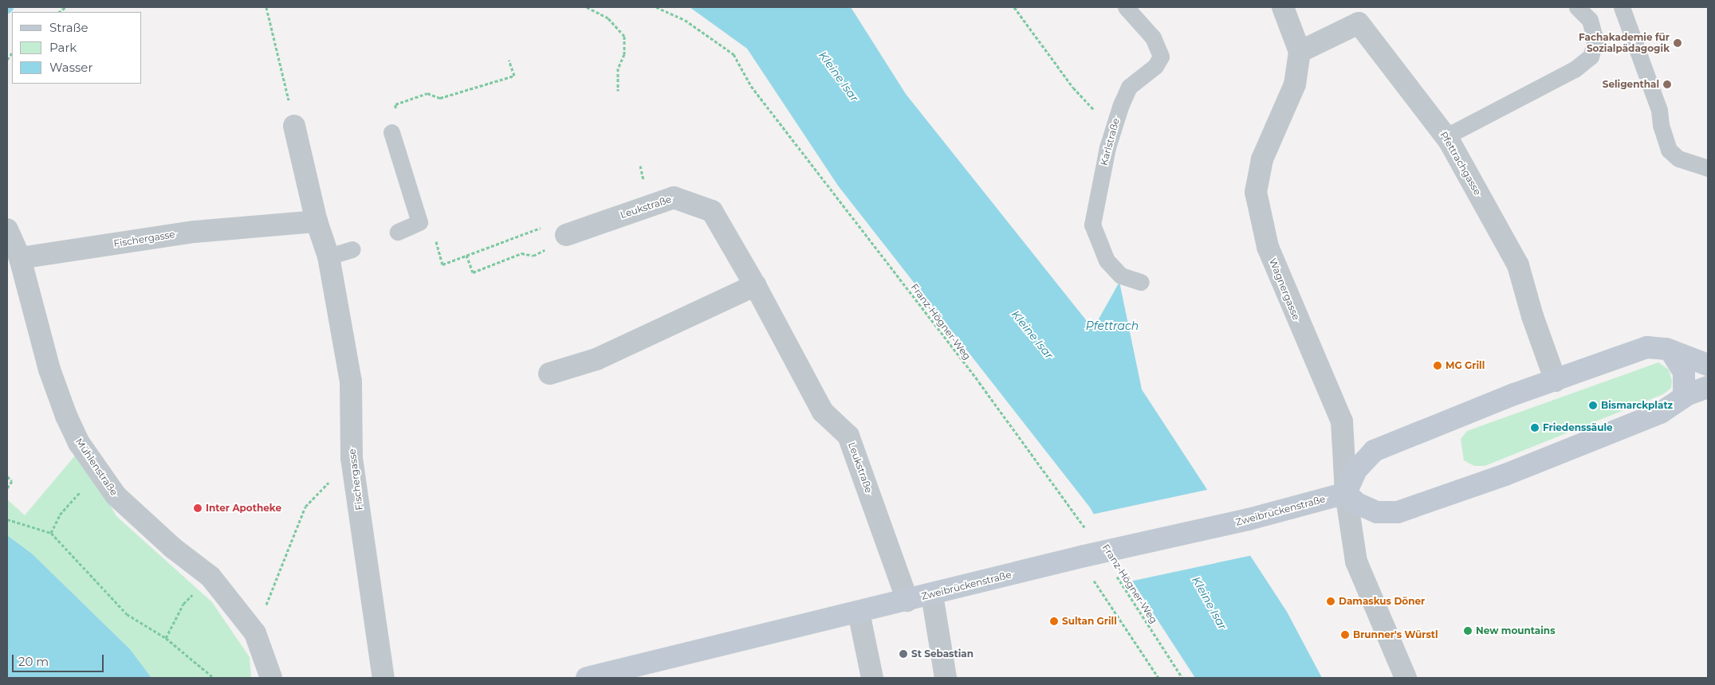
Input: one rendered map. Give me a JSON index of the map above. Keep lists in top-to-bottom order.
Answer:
{
  "streets": {
    "street": [
      "Pfettrachgasse",
      "Leukstraße",
      "Fischergasse",
      "Wagnergasse",
      "Mühlenstraße",
      "Zweibrückenstraße"
    ],
    "lane": ["Karlstraße"],
    "path": ["Franz-Högner-Weg"]
  },
  "crossings": [
    ["Pfettrachgasse", "Wagnergasse"],
    ["Leukstraße", "Zweibrückenstraße"],
    ["Fischergasse", "Mühlenstraße"],
    ["Wagnergasse", "Zweibrückenstraße"]
  ],
  "water": ["Kleine Isar", "Pfettrach"],
  "places": [
    "Fachakademie für Sozialpädagogik",
    "Seligenthal",
    "MG Grill",
    "Bismarckplatz",
    "Friedenssäule",
    "Inter Apotheke",
    "Damaskus Döner",
    "Sultan Grill",
    "New mountains",
    "Brunner's Würstl",
    "St Sebastian"
  ],
  "legend": ["Straße", "Park", "Wasser"],
  "scale_bar": "20 m"
}
